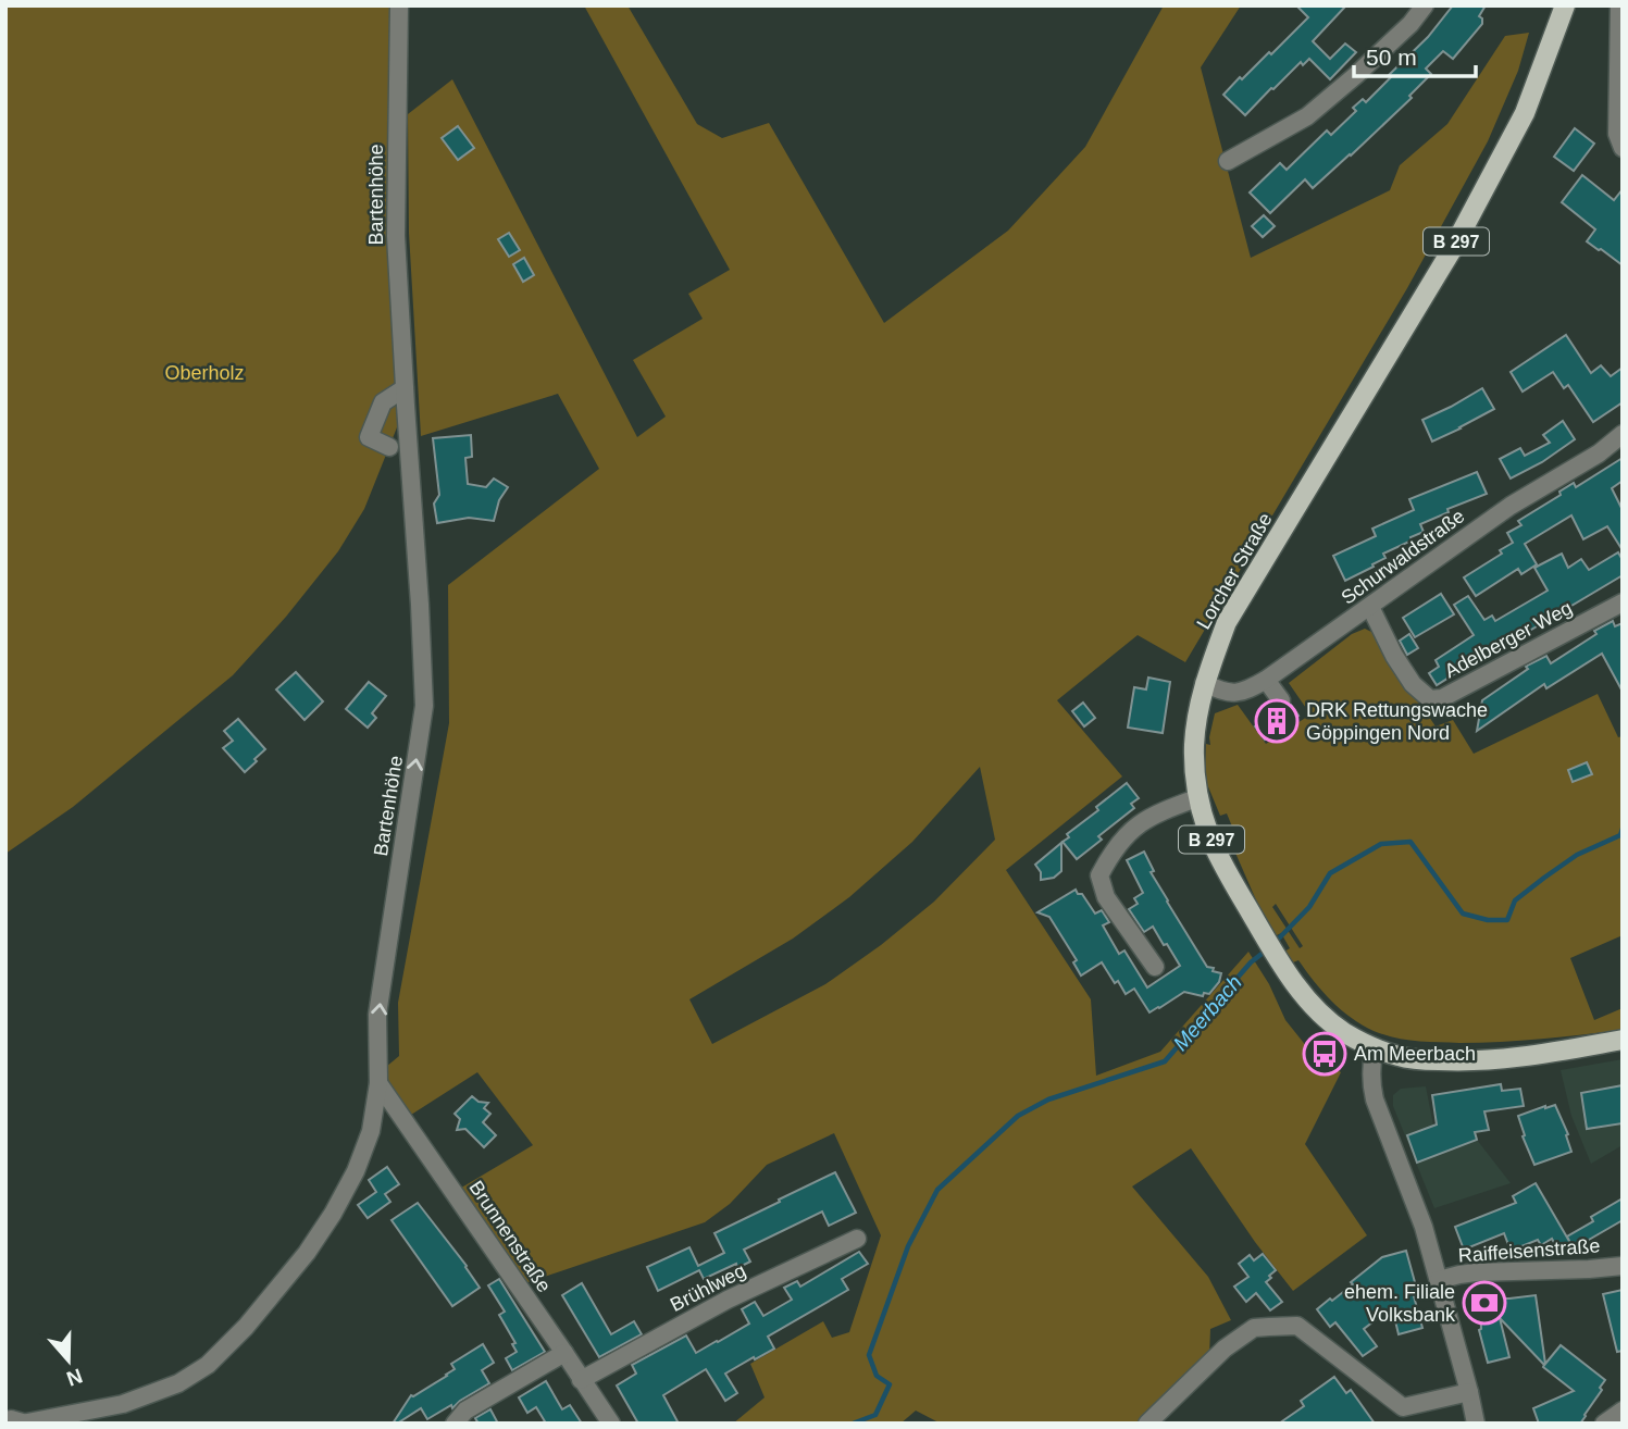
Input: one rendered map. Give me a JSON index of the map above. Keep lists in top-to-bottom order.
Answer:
{
  "streets": {
    "main road": ["B 297", "Lorcher Straße"],
    "street": [
      "Bartenhöhe",
      "Schurwaldstraße",
      "Adelberger Weg",
      "Brunnenstraße",
      "Raiffeisenstraße",
      "Brühlweg"
    ]
  },
  "crossings": [
    ["Bartenhöhe", "Brunnenstraße"],
    ["Schurwaldstraße", "Lorcher Straße"],
    ["Schurwaldstraße", "Adelberger Weg"],
    ["Brunnenstraße", "Brühlweg"]
  ],
  "one_way": ["Bartenhöhe"],
  "water": ["Meerbach"],
  "parks": ["Oberholz"],
  "places": {
    "building": ["DRK Rettungswache Göppingen Nord"],
    "bus stop": ["Am Meerbach"],
    "bank": ["ehem. Filiale Volksbank"]
  },
  "scale_bar": "50 m",
  "north": "bottom"
}
